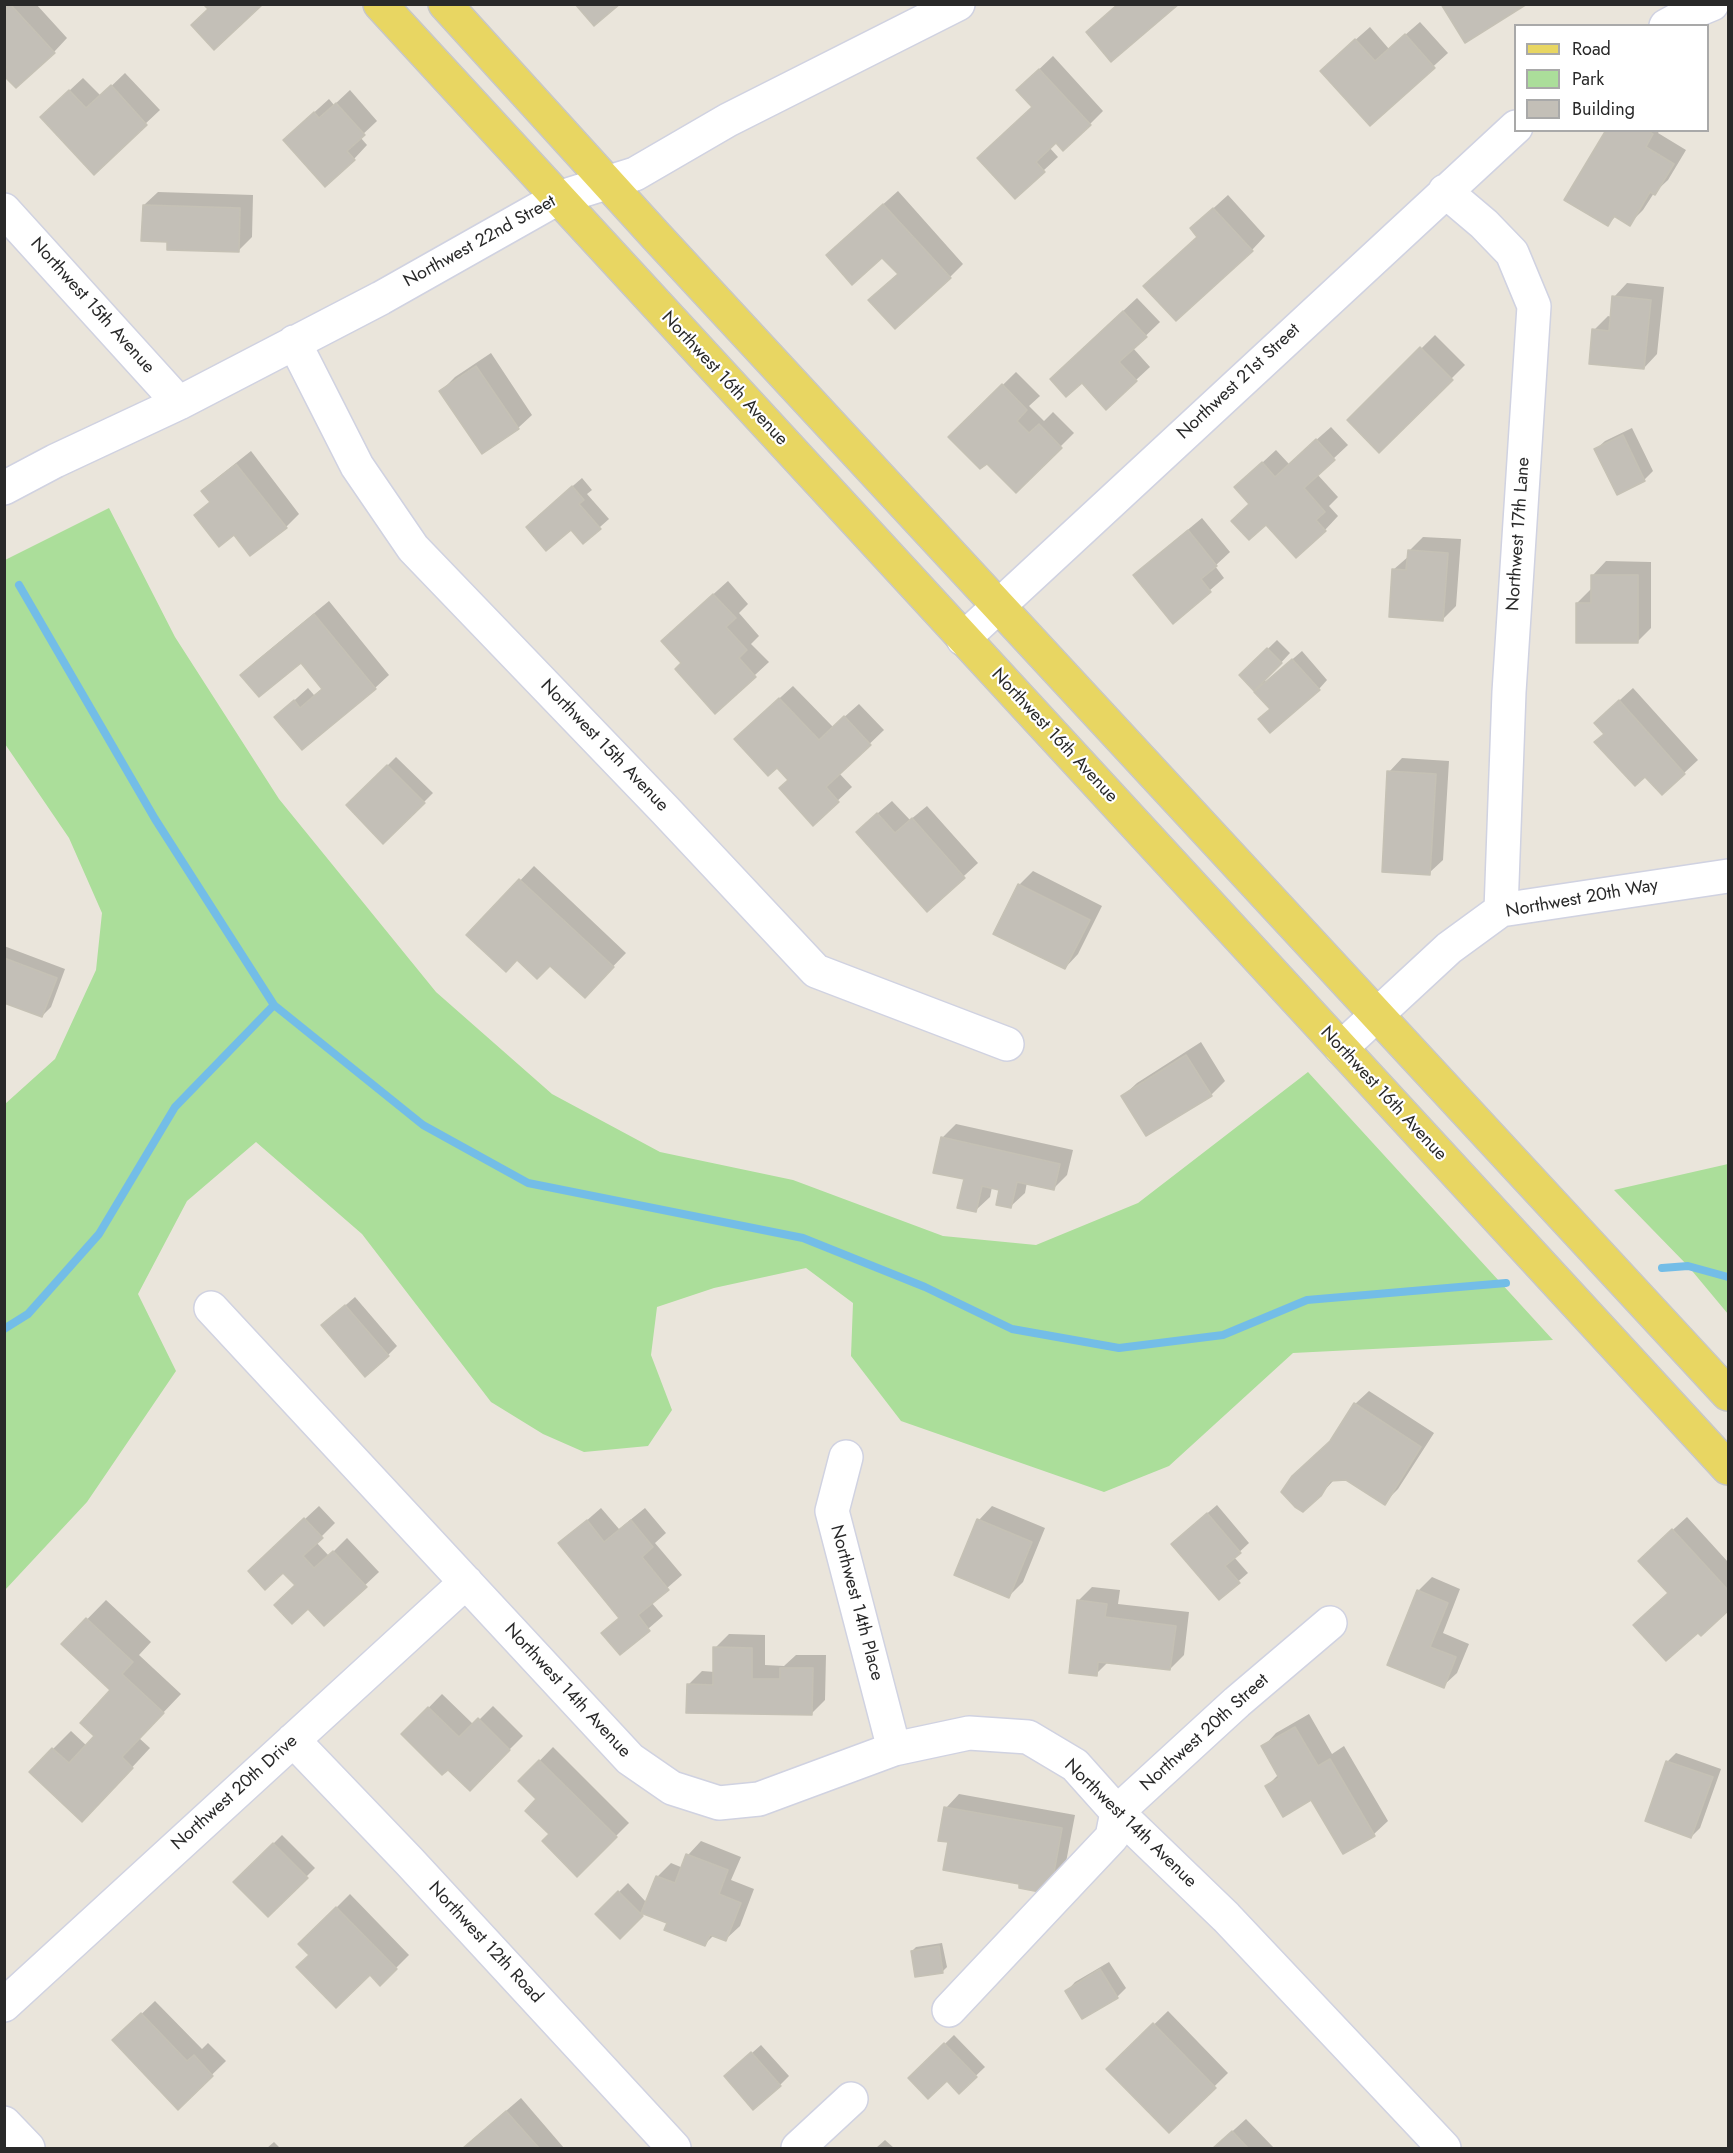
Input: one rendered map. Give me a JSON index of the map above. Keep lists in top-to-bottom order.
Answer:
{
  "streets": {
    "main road": ["Northwest 16th Avenue"],
    "street": [
      "Northwest 22nd Street",
      "Northwest 15th Avenue",
      "Northwest 21st Street",
      "Northwest 17th Lane",
      "Northwest 20th Way",
      "Northwest 14th Place",
      "Northwest 14th Avenue",
      "Northwest 20th Street",
      "Northwest 20th Drive",
      "Northwest 12th Road"
    ]
  },
  "crossings": [
    ["Northwest 22nd Street", "Northwest 15th Avenue"],
    ["Northwest 22nd Street", "Northwest 16th Avenue"],
    ["Northwest 16th Avenue", "Northwest 21st Street"],
    ["Northwest 16th Avenue", "Northwest 20th Way"],
    ["Northwest 21st Street", "Northwest 17th Lane"],
    ["Northwest 17th Lane", "Northwest 20th Way"],
    ["Northwest 14th Place", "Northwest 14th Avenue"],
    ["Northwest 14th Avenue", "Northwest 20th Street"],
    ["Northwest 14th Avenue", "Northwest 20th Drive"],
    ["Northwest 20th Drive", "Northwest 12th Road"]
  ],
  "legend": ["Road", "Park", "Building"]
}
